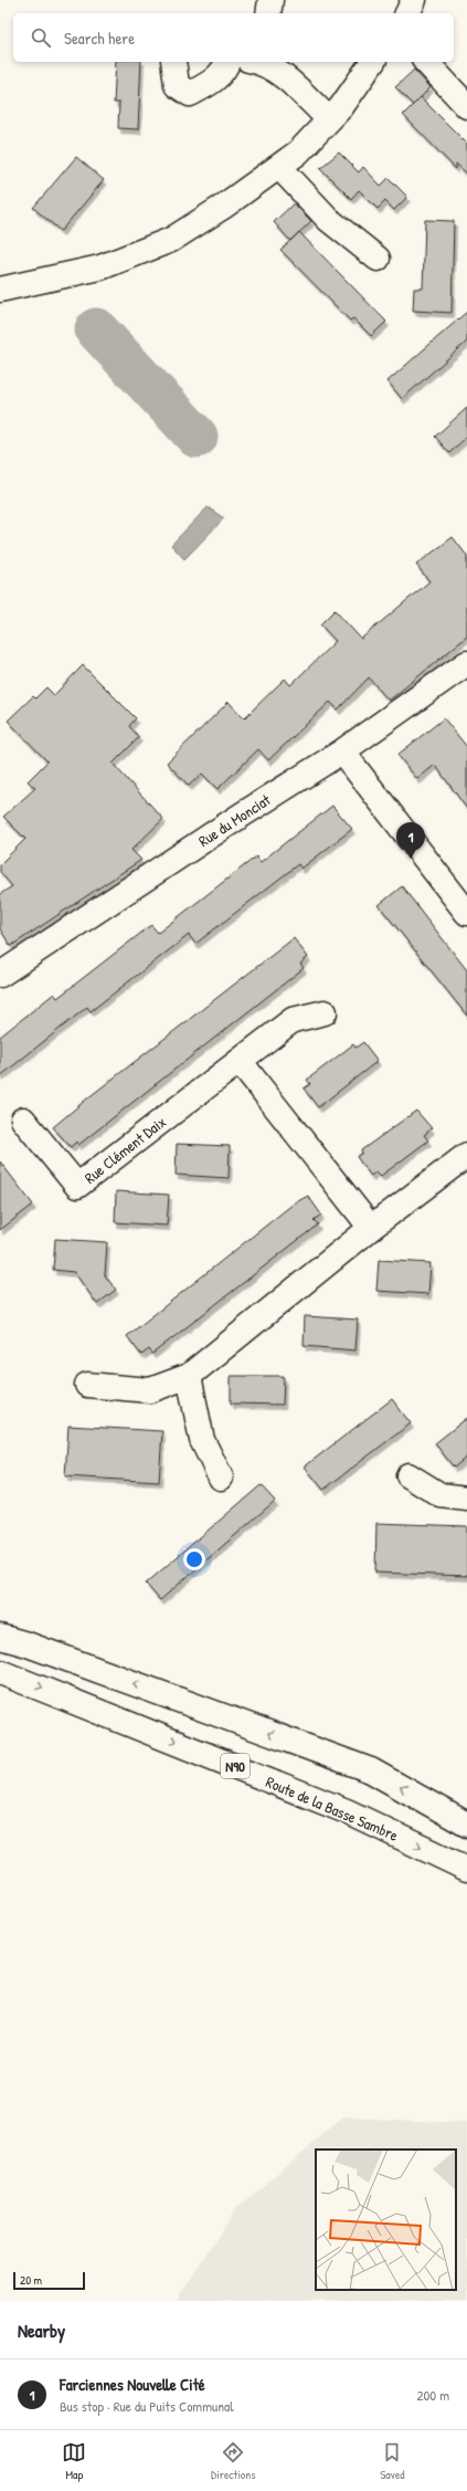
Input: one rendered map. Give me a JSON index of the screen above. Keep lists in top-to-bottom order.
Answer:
{
  "streets": {
    "main road": [
      "Rue du Monciat",
      "Rue Clément Daix",
      "N90",
      "Route de la Basse Sambre"
    ]
  },
  "scale_bar": "20 m",
  "page": {
    "search": "Search here",
    "pins": "1",
    "scale": "20 m",
    "heading": "Nearby",
    "list": [
      {
        "mark": "1",
        "name": "Farciennes Nouvelle Cité",
        "note": "Bus stop · Rue du Puits Communal",
        "value": "200 m"
      }
    ],
    "nav": ["Map", "Directions", "Saved"]
  }
}
